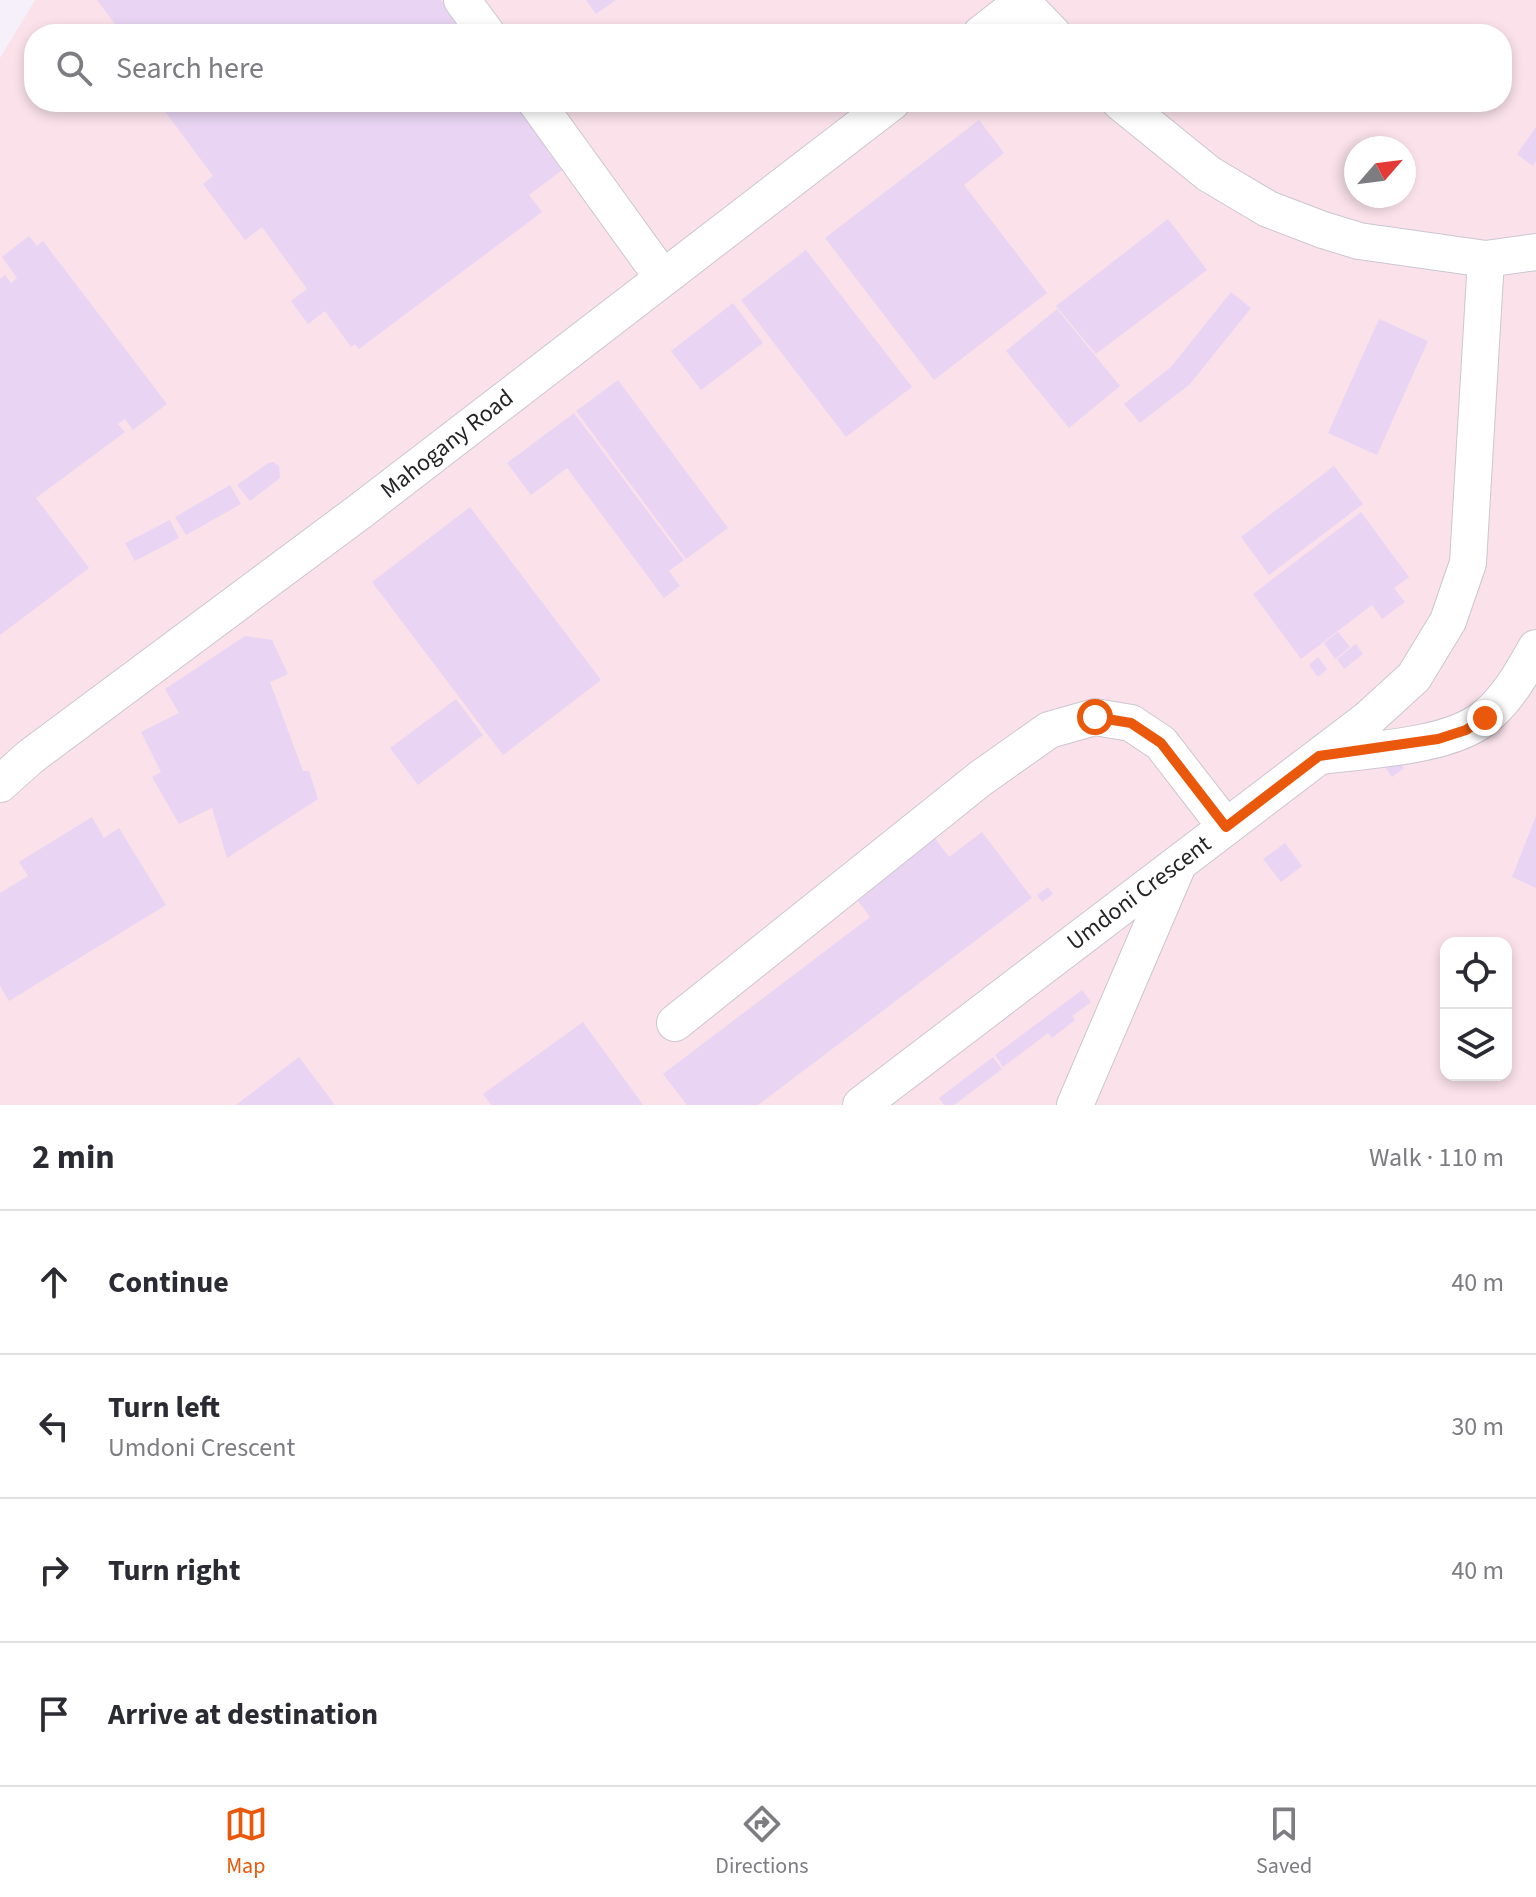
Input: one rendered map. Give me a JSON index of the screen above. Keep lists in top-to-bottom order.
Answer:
{
  "streets": {
    "street": ["Mahogany Road", "Umdoni Crescent"]
  },
  "north": "top right",
  "page": {
    "search": "Search here",
    "heading": ["2 min", "Walk · 110 m"],
    "list": [
      ["Continue", "40 m"],
      ["Turn left", "Umdoni Crescent", "30 m"],
      ["Turn right", "40 m"],
      "Arrive at destination"
    ],
    "nav": ["Map", "Directions", "Saved"]
  }
}
